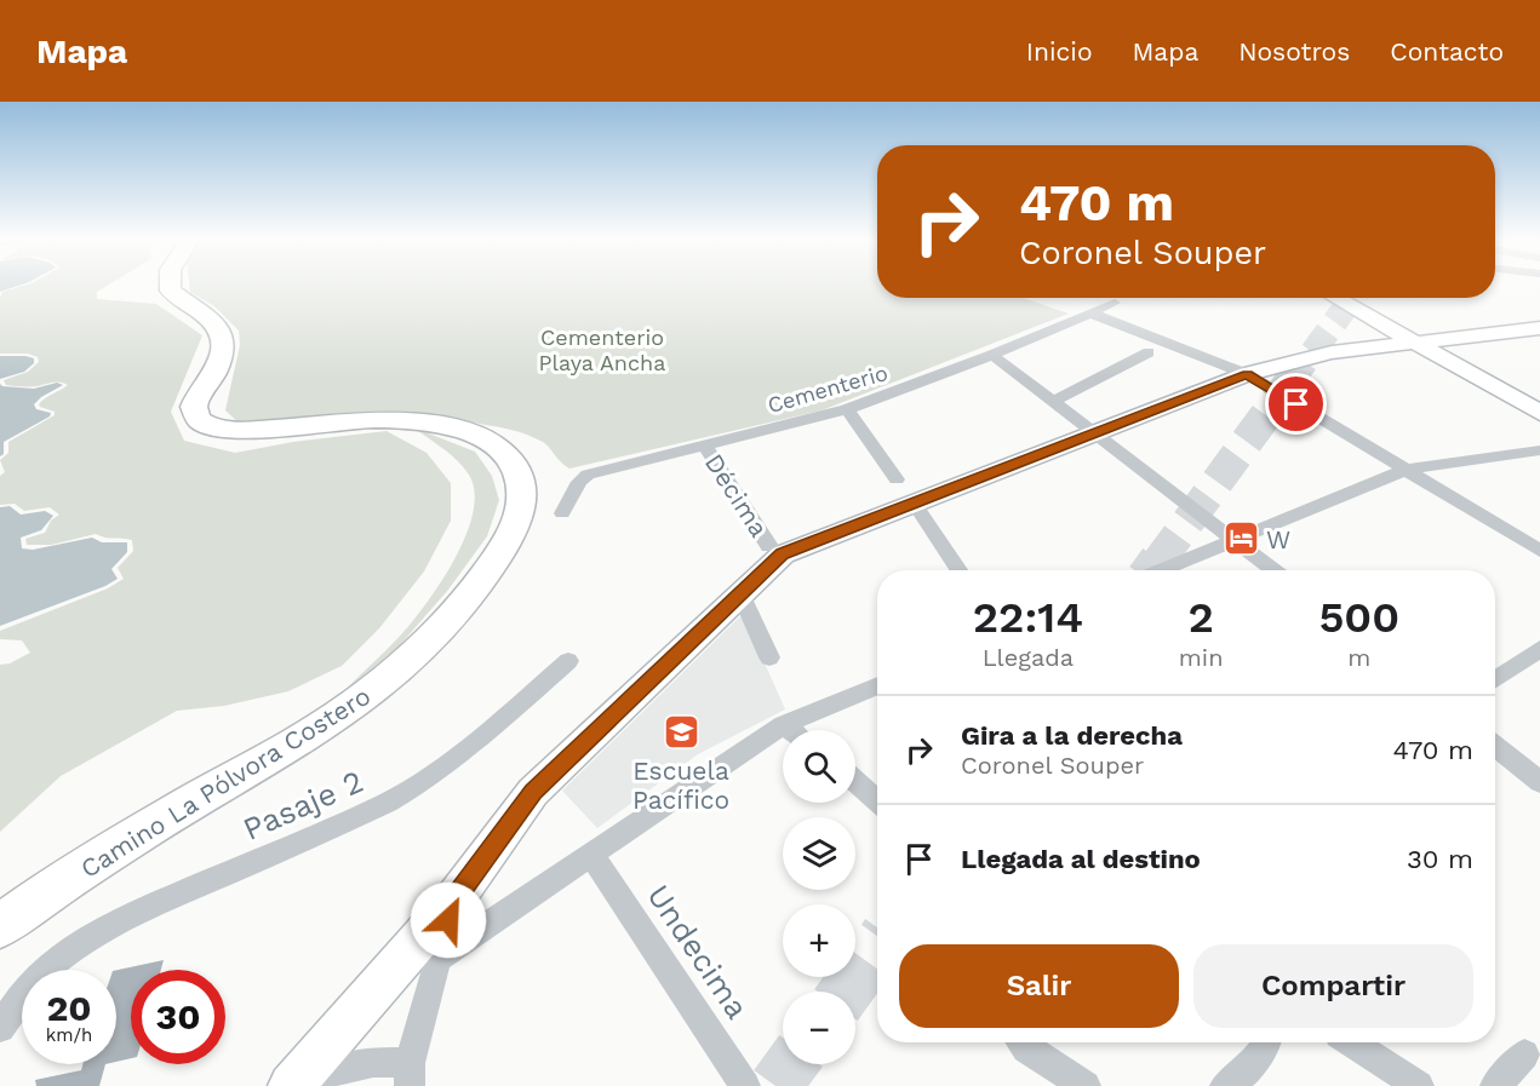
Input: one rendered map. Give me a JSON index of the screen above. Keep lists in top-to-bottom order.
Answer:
{
  "streets": {
    "main road": ["Camino La Pólvora Costero"],
    "street": [
      "Cementerio",
      "Décima",
      "Pasaje 2",
      "Undecima"
    ]
  },
  "crossings": [
    ["Cementerio", "Décima"]
  ],
  "parks": ["Cementerio Playa Ancha"],
  "places": {
    "hotel": ["W"],
    "school or university": ["Escuela Pacífico"]
  },
  "page": {
    "header": "Mapa",
    "nav": [
      "Inicio",
      "Mapa",
      "Nosotros",
      "Contacto"
    ],
    "turn": ["470 m", "Coronel Souper"],
    "eta": [
      "22:14",
      "Llegada",
      "2",
      "min",
      "500",
      "m"
    ],
    "list": [
      {
        "name": "Gira a la derecha",
        "note": "Coronel Souper",
        "value": "470 m"
      },
      {
        "name": "Llegada al destino",
        "value": "30 m"
      }
    ],
    "map_buttons": ["+", "−"],
    "buttons": ["Salir", "Compartir"],
    "speed": "20 km/h",
    "limit": "30"
  }
}
